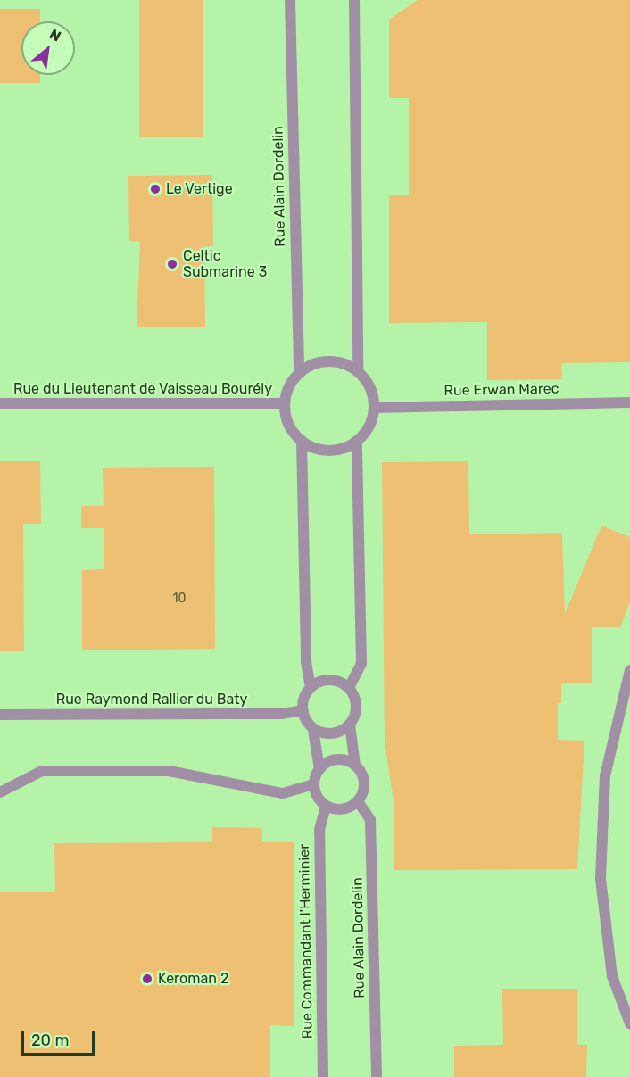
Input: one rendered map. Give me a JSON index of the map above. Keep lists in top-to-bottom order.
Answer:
{
  "streets": {
    "street": [
      "Rue Alain Dordelin",
      "Rue du Lieutenant de Vaisseau Bourély",
      "Rue Erwan Marec",
      "Rue Raymond Rallier du Baty",
      "Rue Commandant l'Herminier"
    ]
  },
  "crossings": [
    ["Rue Alain Dordelin", "Rue du Lieutenant de Vaisseau Bourély"],
    ["Rue Alain Dordelin", "Rue Erwan Marec"],
    ["Rue Alain Dordelin", "Rue Commandant l'Herminier"],
    ["Rue du Lieutenant de Vaisseau Bourély", "Rue Erwan Marec"]
  ],
  "places": ["Le Vertige", "Celtic Submarine 3", "Keroman 2"],
  "house_numbers": ["10"],
  "scale_bar": "20 m",
  "north": "top right"
}
